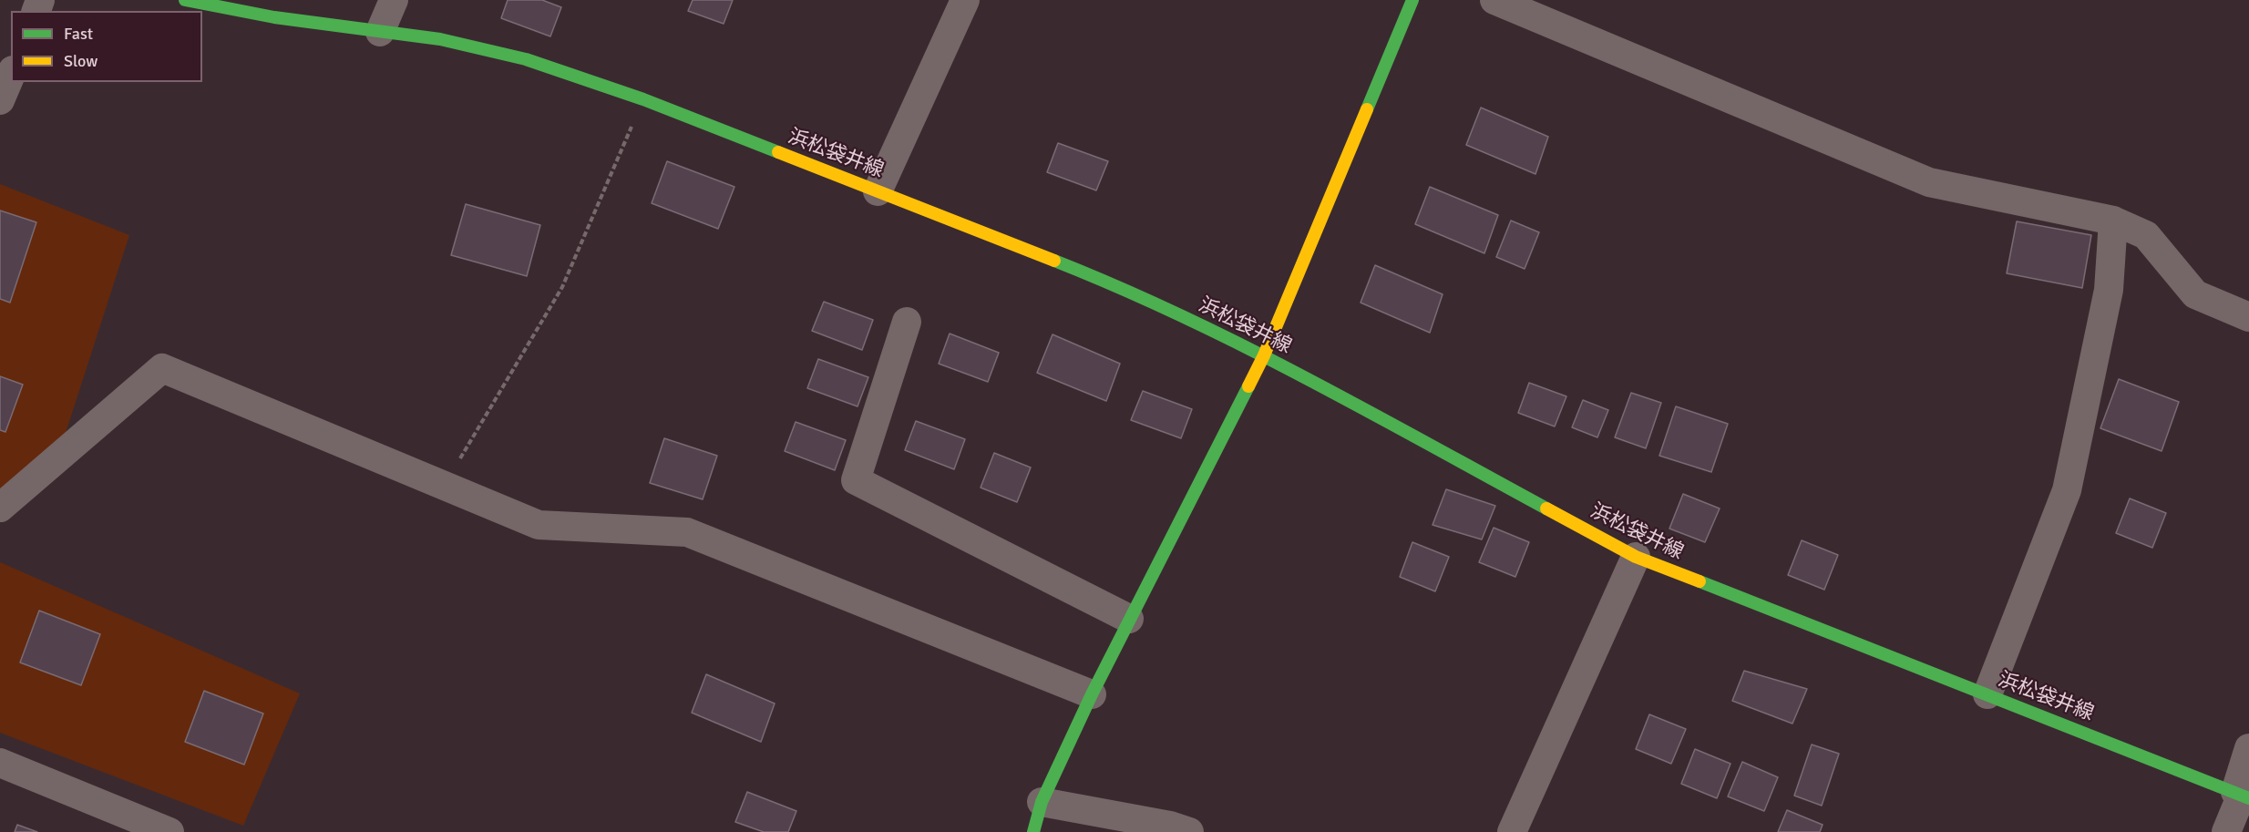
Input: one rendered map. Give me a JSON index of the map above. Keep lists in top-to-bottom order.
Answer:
{
  "streets": {
    "main road": ["浜松袋井線"]
  },
  "legend": ["Fast", "Slow"]
}
